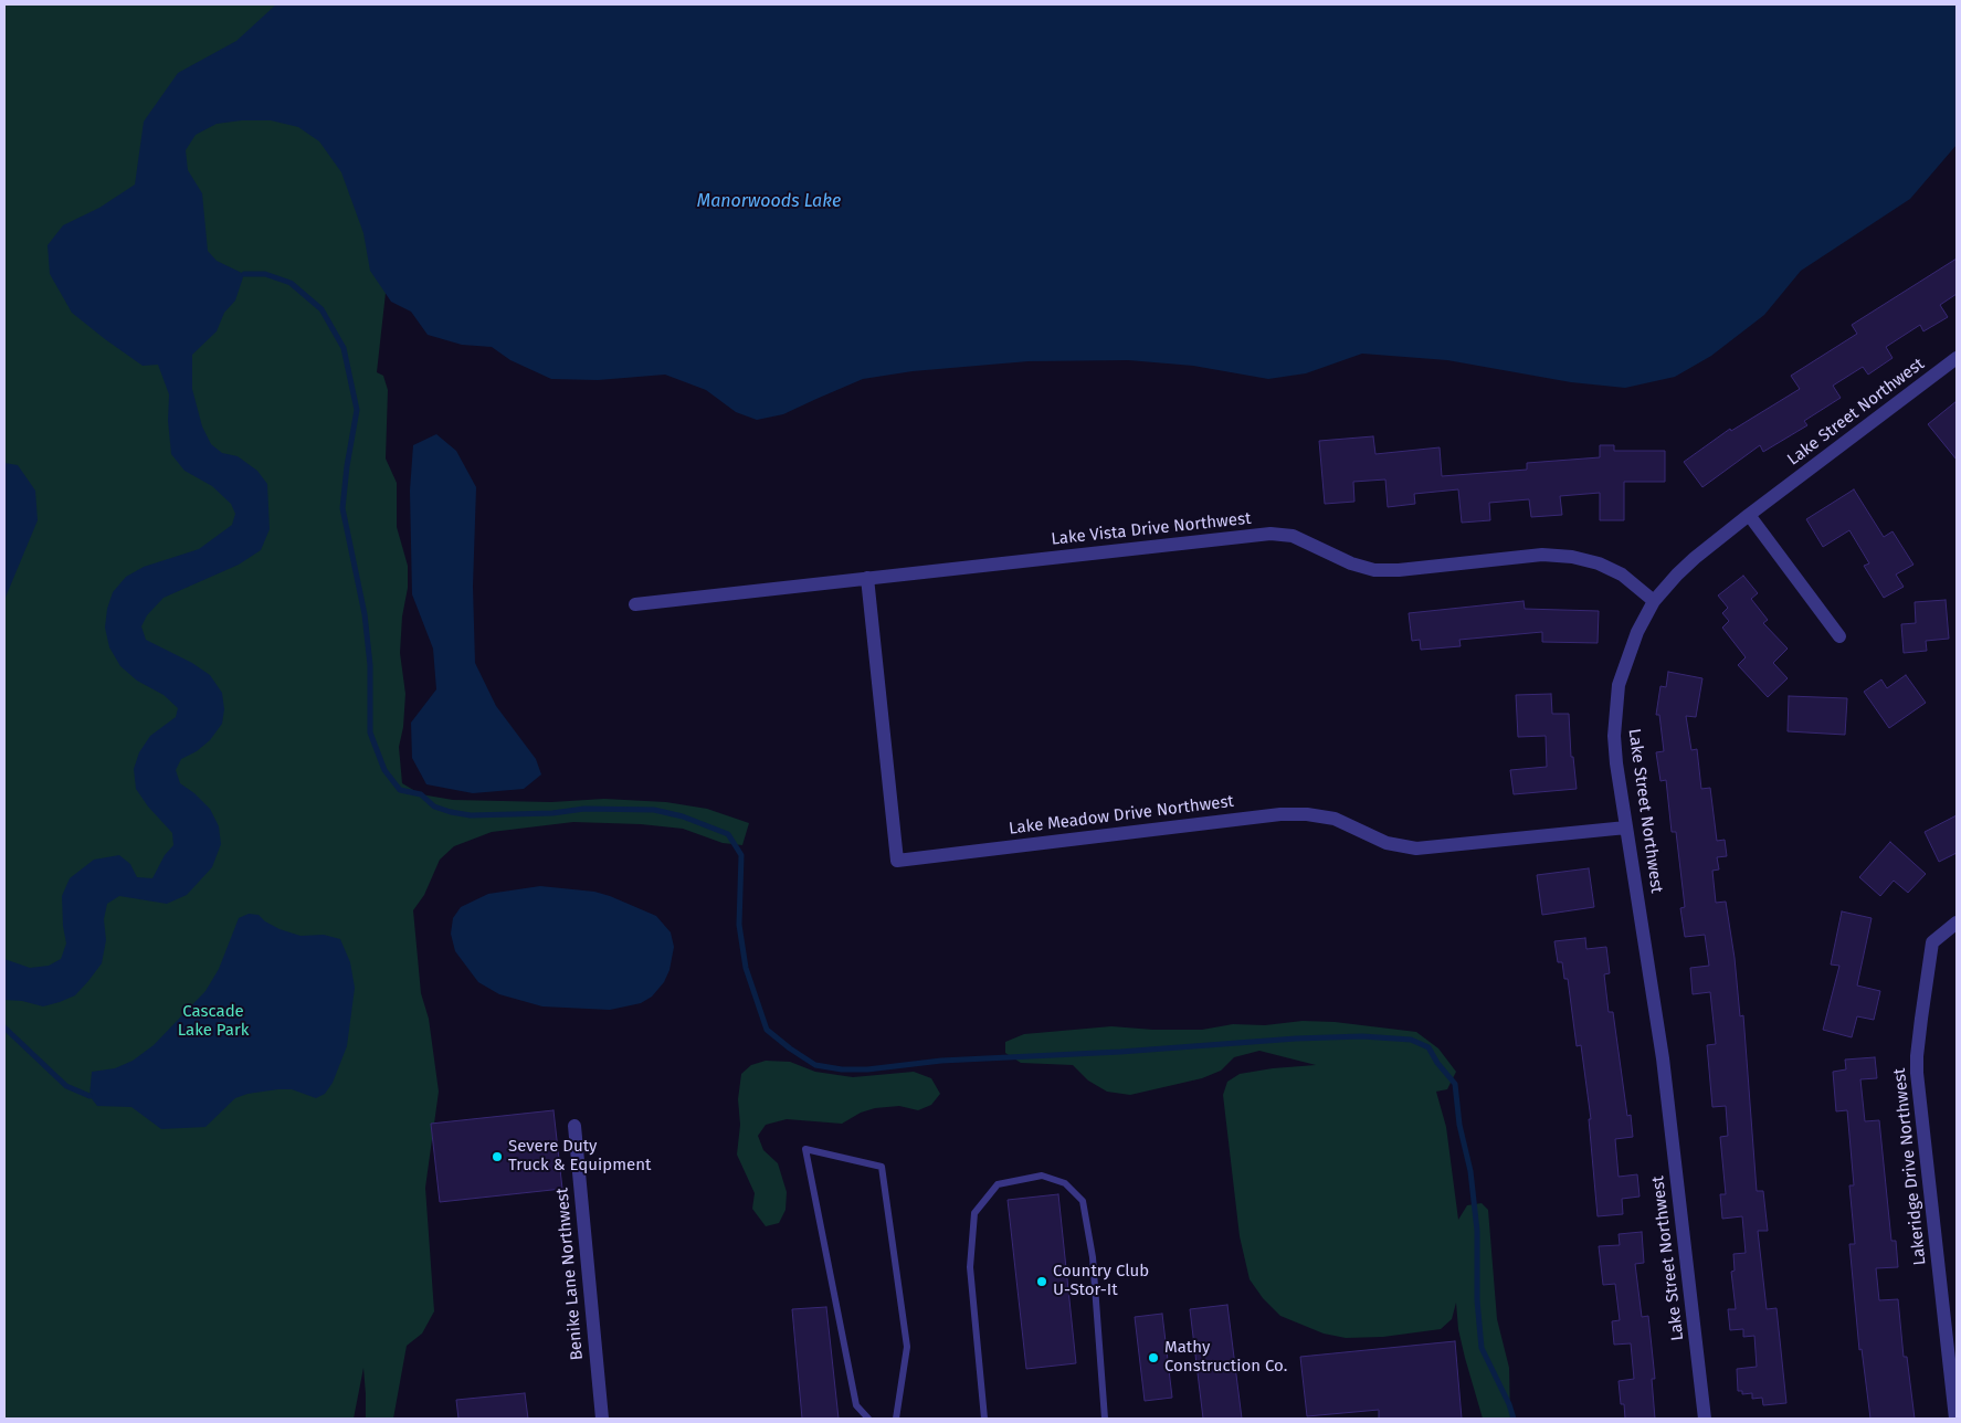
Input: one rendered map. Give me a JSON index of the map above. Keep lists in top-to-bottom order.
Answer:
{
  "streets": {
    "street": [
      "Lake Street Northwest",
      "Lake Vista Drive Northwest",
      "Lake Meadow Drive Northwest",
      "Lakeridge Drive Northwest",
      "Benike Lane Northwest"
    ]
  },
  "crossings": [
    ["Lake Street Northwest", "Lake Vista Drive Northwest"],
    ["Lake Street Northwest", "Lake Meadow Drive Northwest"],
    ["Lake Vista Drive Northwest", "Lake Meadow Drive Northwest"]
  ],
  "water": ["Manorwoods Lake"],
  "parks": ["Cascade Lake Park"],
  "places": ["Severe Duty Truck & Equipment", "Country Club U-Stor-It", "Mathy Construction Co."]
}
